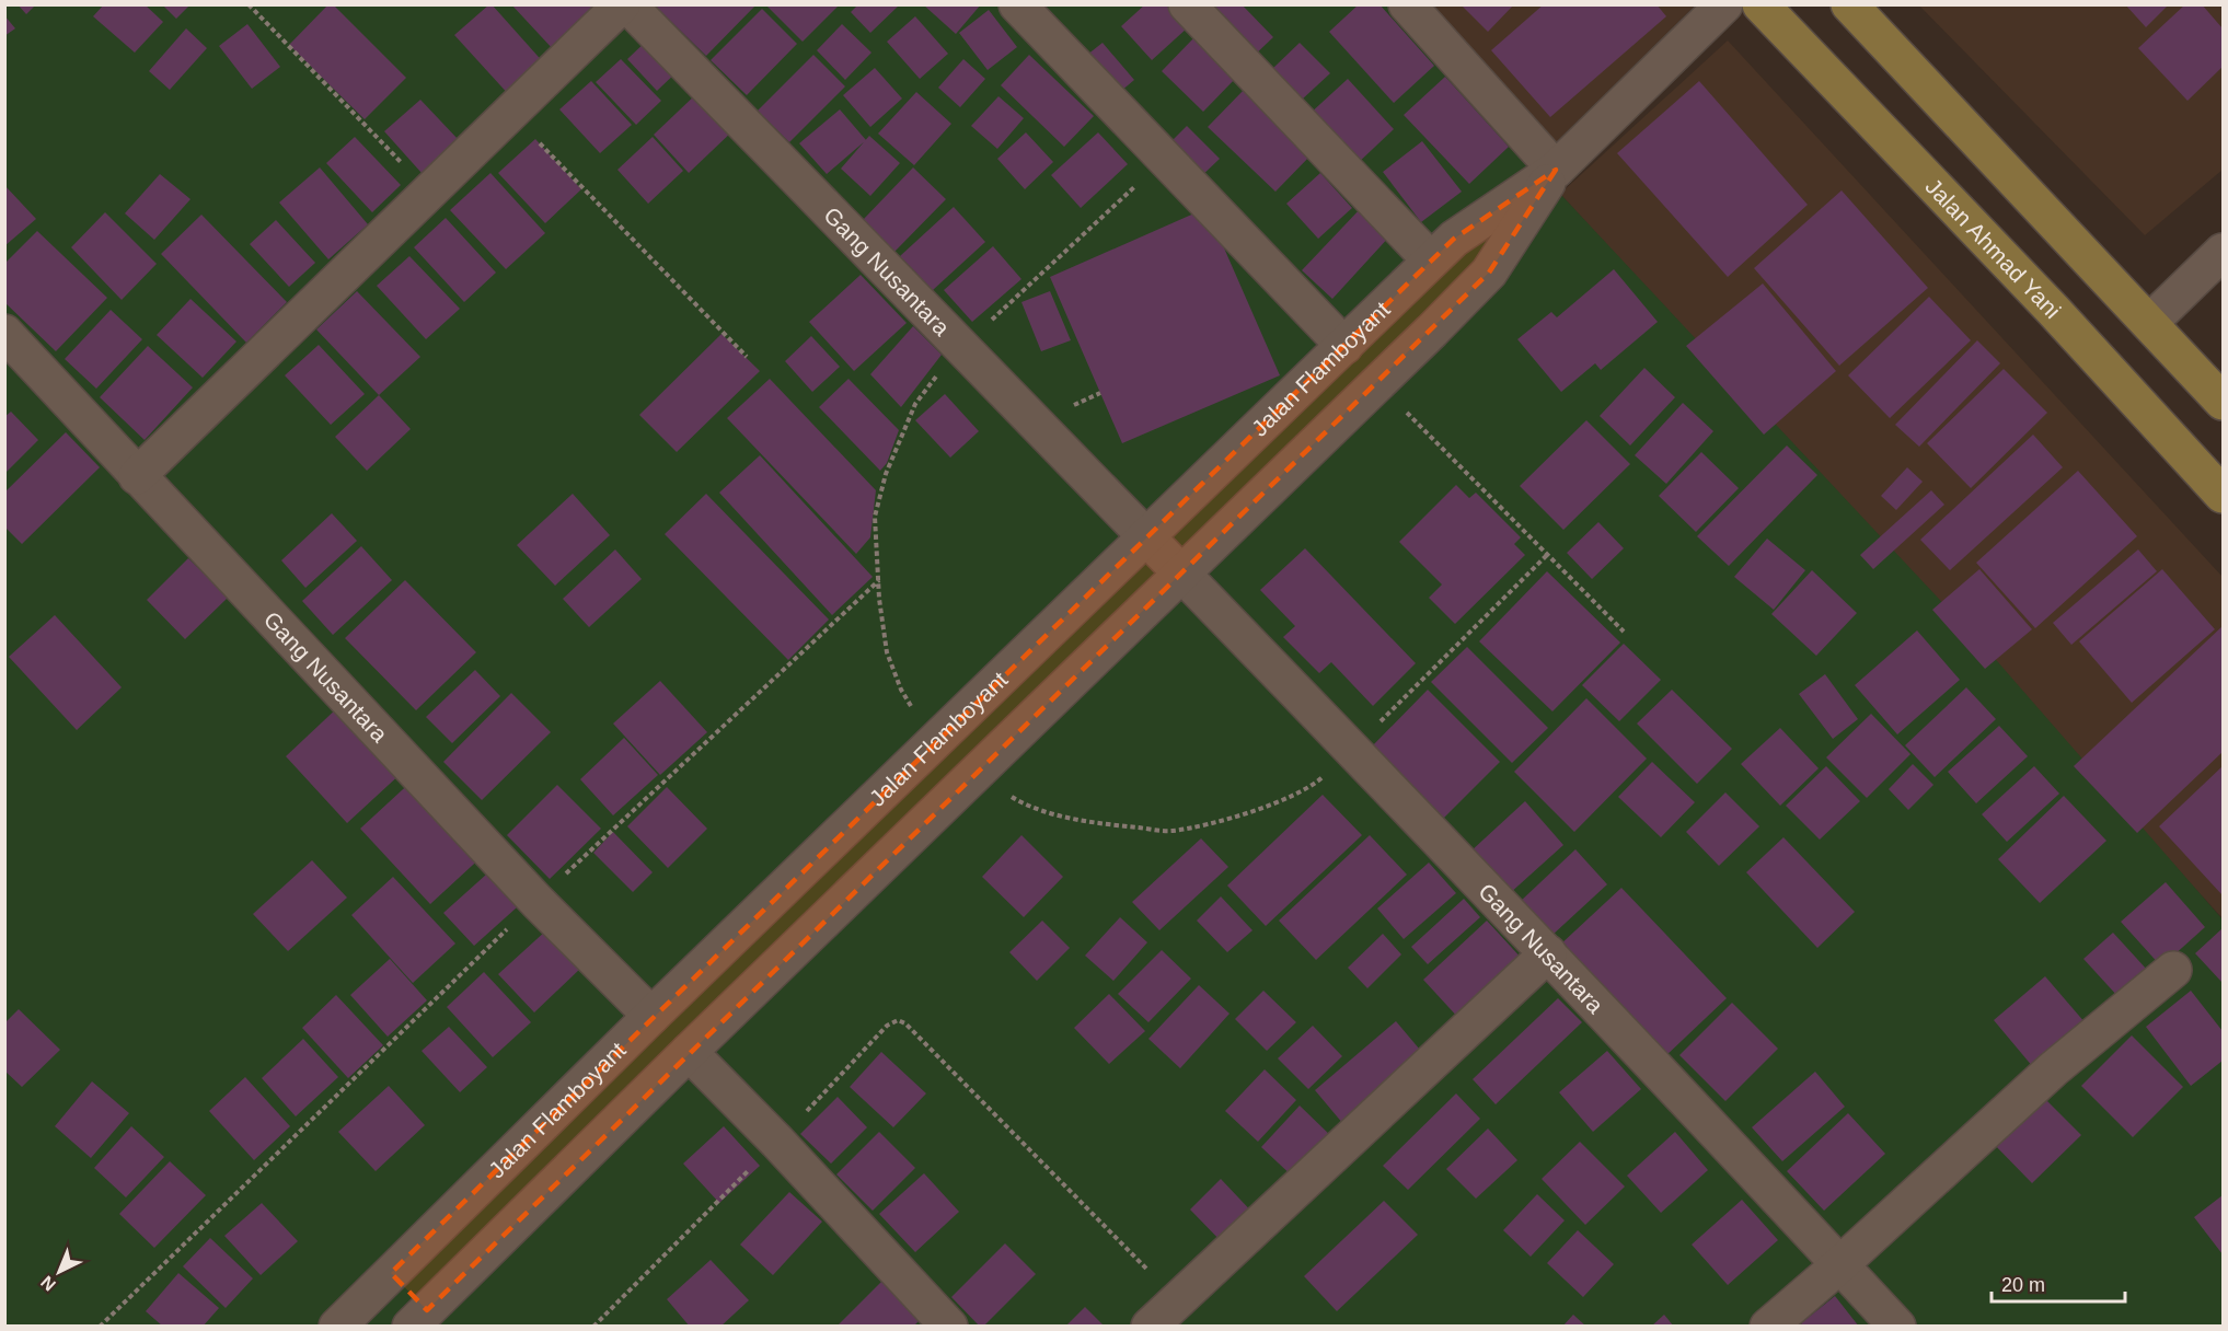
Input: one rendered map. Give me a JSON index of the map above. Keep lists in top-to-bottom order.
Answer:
{
  "streets": {
    "main road": ["Jalan Ahmad Yani"],
    "street": ["Gang Nusantara", "Jalan Flamboyant"]
  },
  "crossings": [
    ["Gang Nusantara", "Jalan Flamboyant"]
  ],
  "scale_bar": "20 m",
  "north": "bottom left"
}
